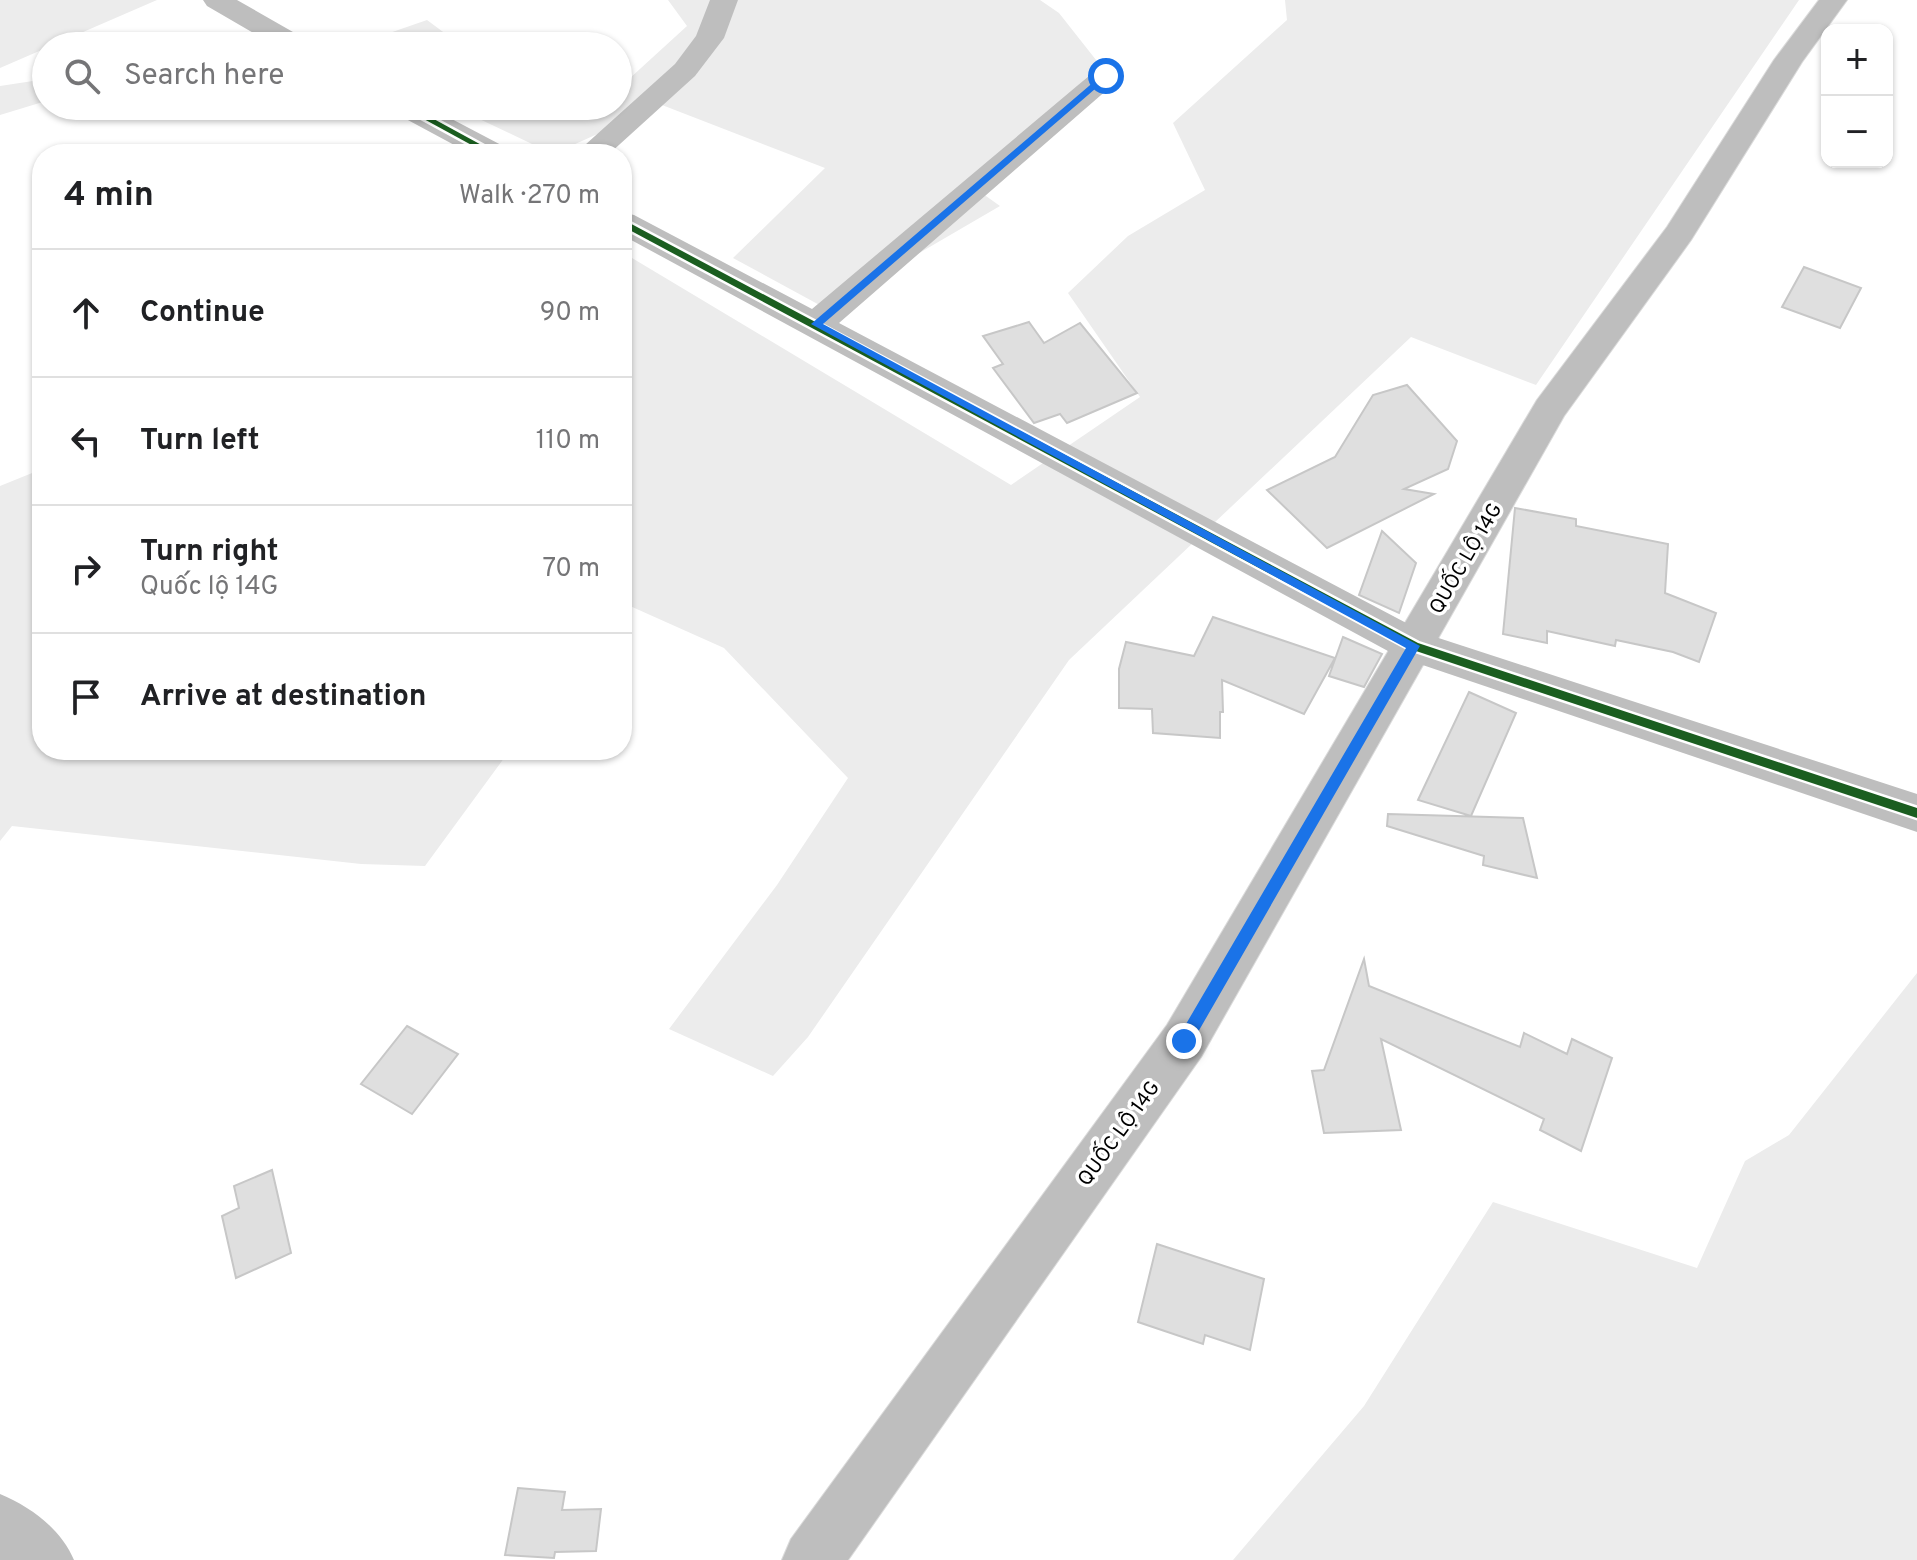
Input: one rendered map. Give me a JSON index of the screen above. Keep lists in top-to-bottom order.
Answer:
{
  "streets": {
    "street": ["QUỐC LỘ 14G"]
  },
  "page": {
    "map_buttons": ["+", "−"],
    "search": "Search here",
    "heading": ["4 min", "Walk · 270 m"],
    "list": [
      ["Continue", "90 m"],
      ["Turn left", "110 m"],
      ["Turn right", "Quốc lộ 14G", "70 m"],
      "Arrive at destination"
    ]
  }
}
